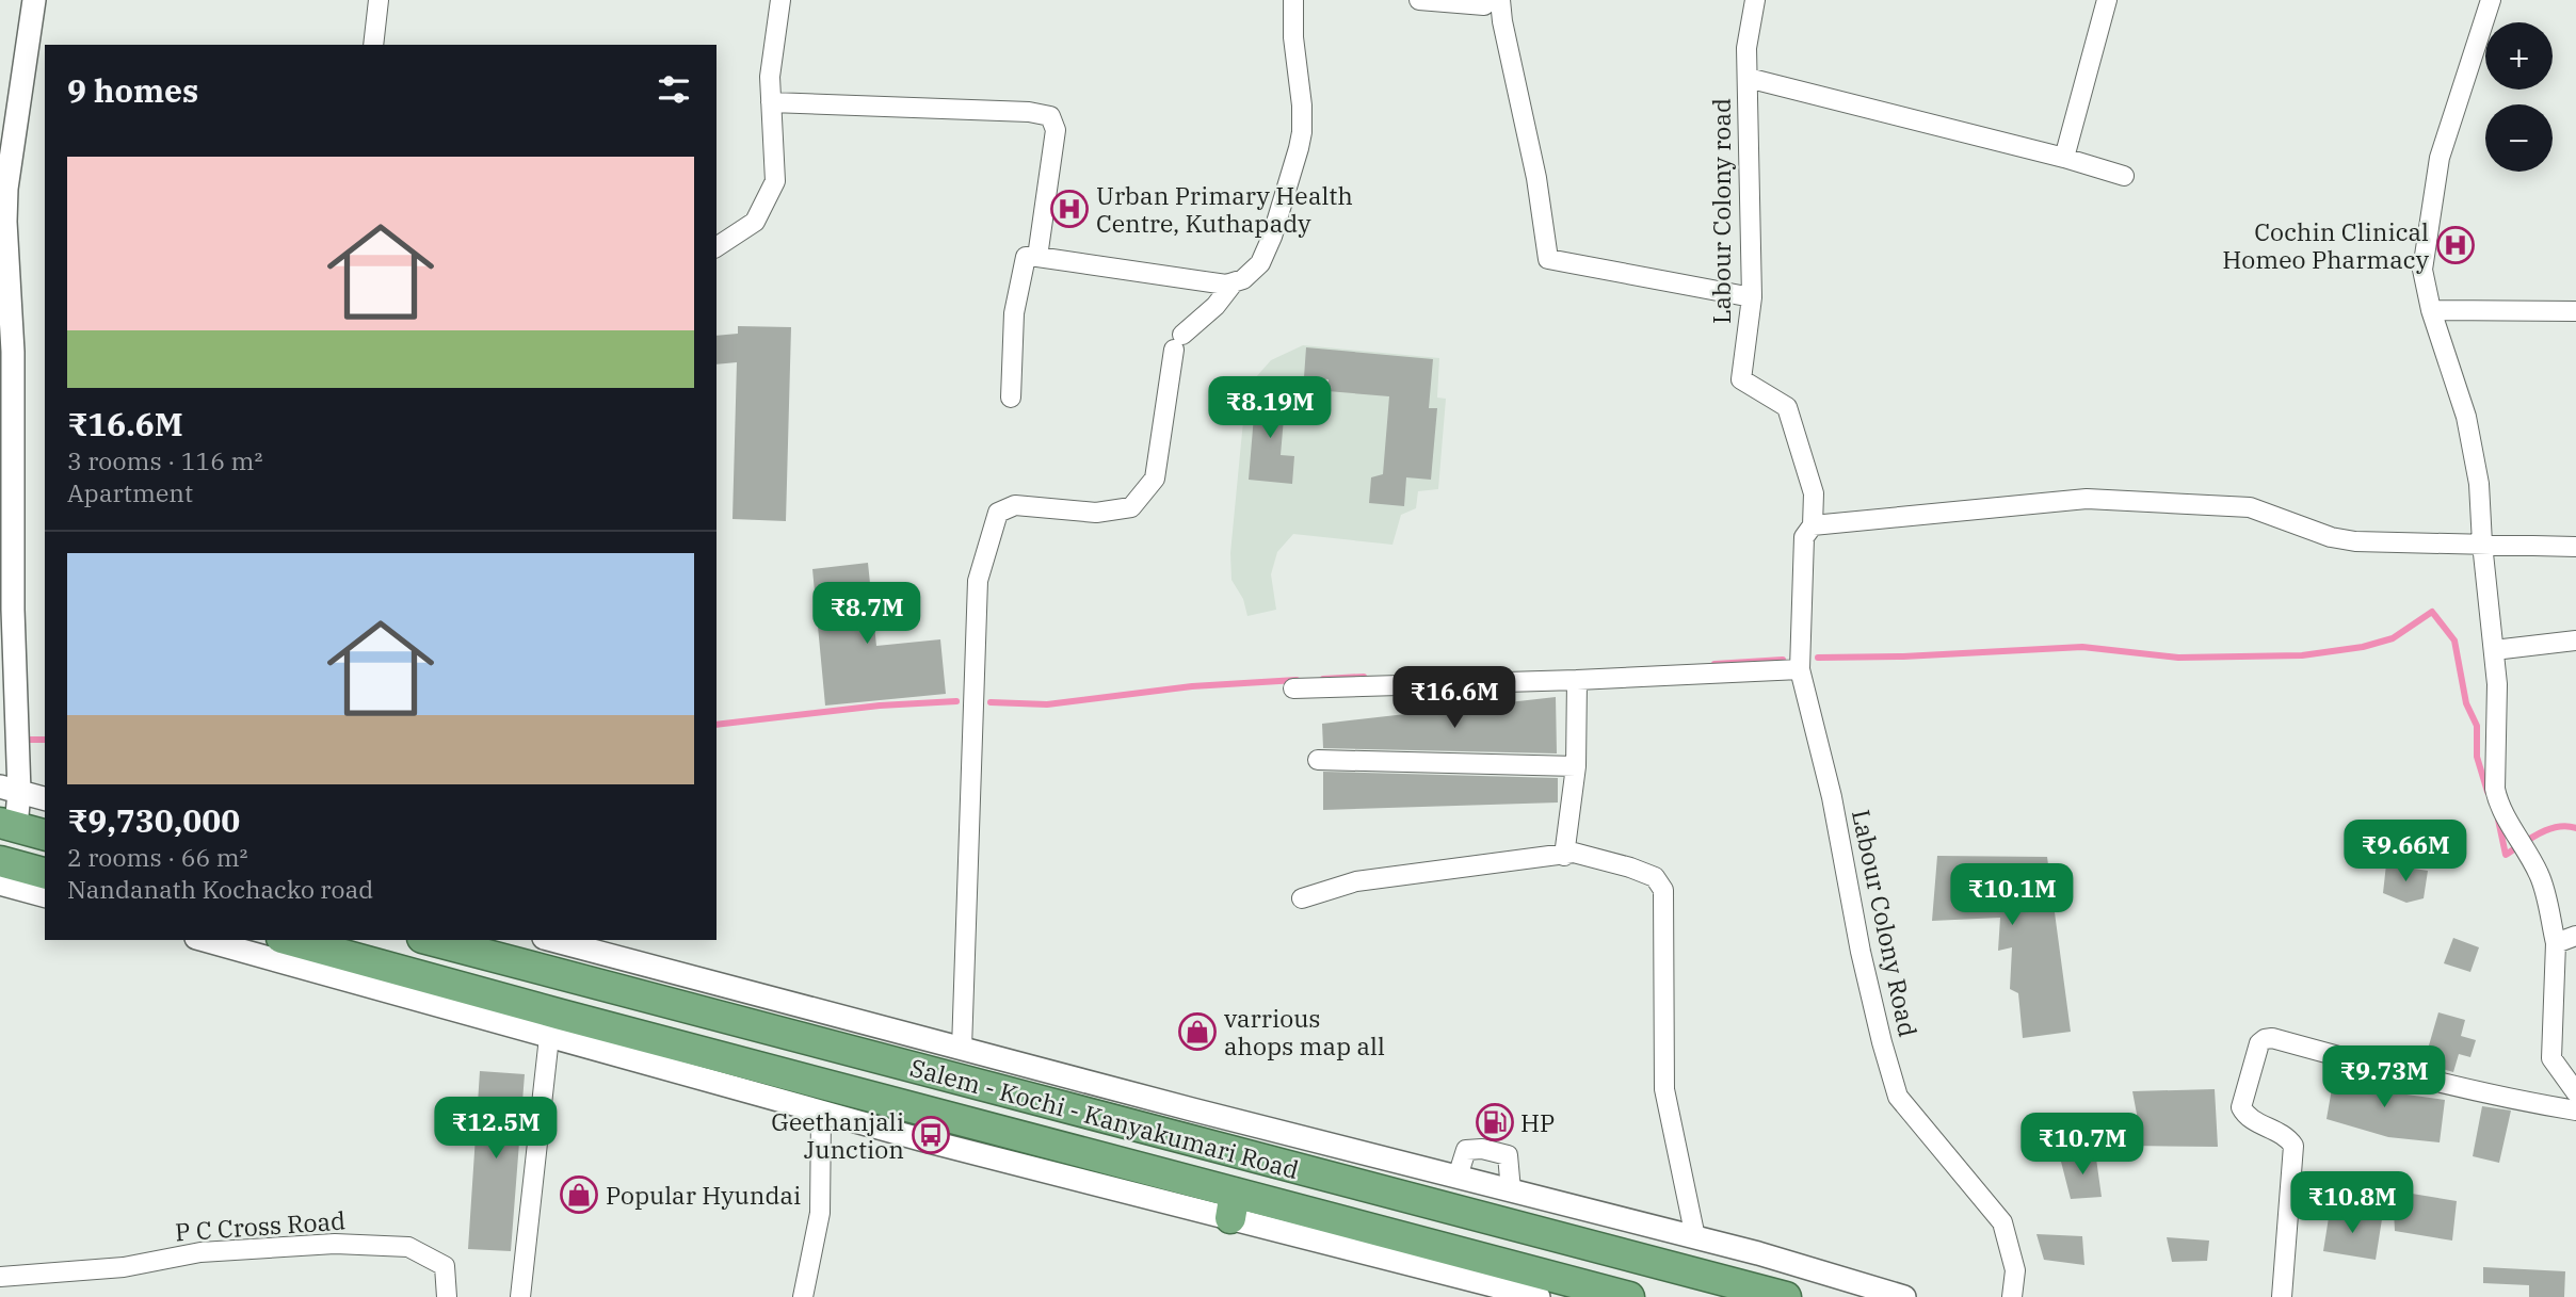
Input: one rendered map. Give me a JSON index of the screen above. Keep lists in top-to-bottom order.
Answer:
{
  "streets": {
    "highway": ["Salem - Kochi - Kanyakumari Road"],
    "street": ["Labour Colony road", "Labour Colony Road", "P C Cross Road"]
  },
  "crossings": [
    ["Labour Colony road", "Labour Colony Road"]
  ],
  "places": {
    "hospital": ["Urban Primary Health Centre, Kuthapady", "Cochin Clinical Homeo Pharmacy"],
    "shop": ["varrious ahops map all", "Popular Hyundai"],
    "fuel station": ["HP"],
    "bus stop": ["Geethanjali Junction"]
  },
  "page": {
    "map_buttons": ["+", "−"],
    "heading": "9 homes",
    "list": [
      {
        "name": "₹16.6M",
        "note": "3 rooms · 116 m² · Apartment"
      },
      {
        "name": "₹9,730,000",
        "note": "2 rooms · 66 m² · Nandanath Kochacko road"
      }
    ],
    "price": [
      "₹8.19M",
      "₹8.7M",
      "₹16.6M",
      "₹9.66M",
      "₹10.1M",
      "₹9.73M",
      "₹12.5M",
      "₹10.7M",
      "₹10.8M"
    ]
  }
}
